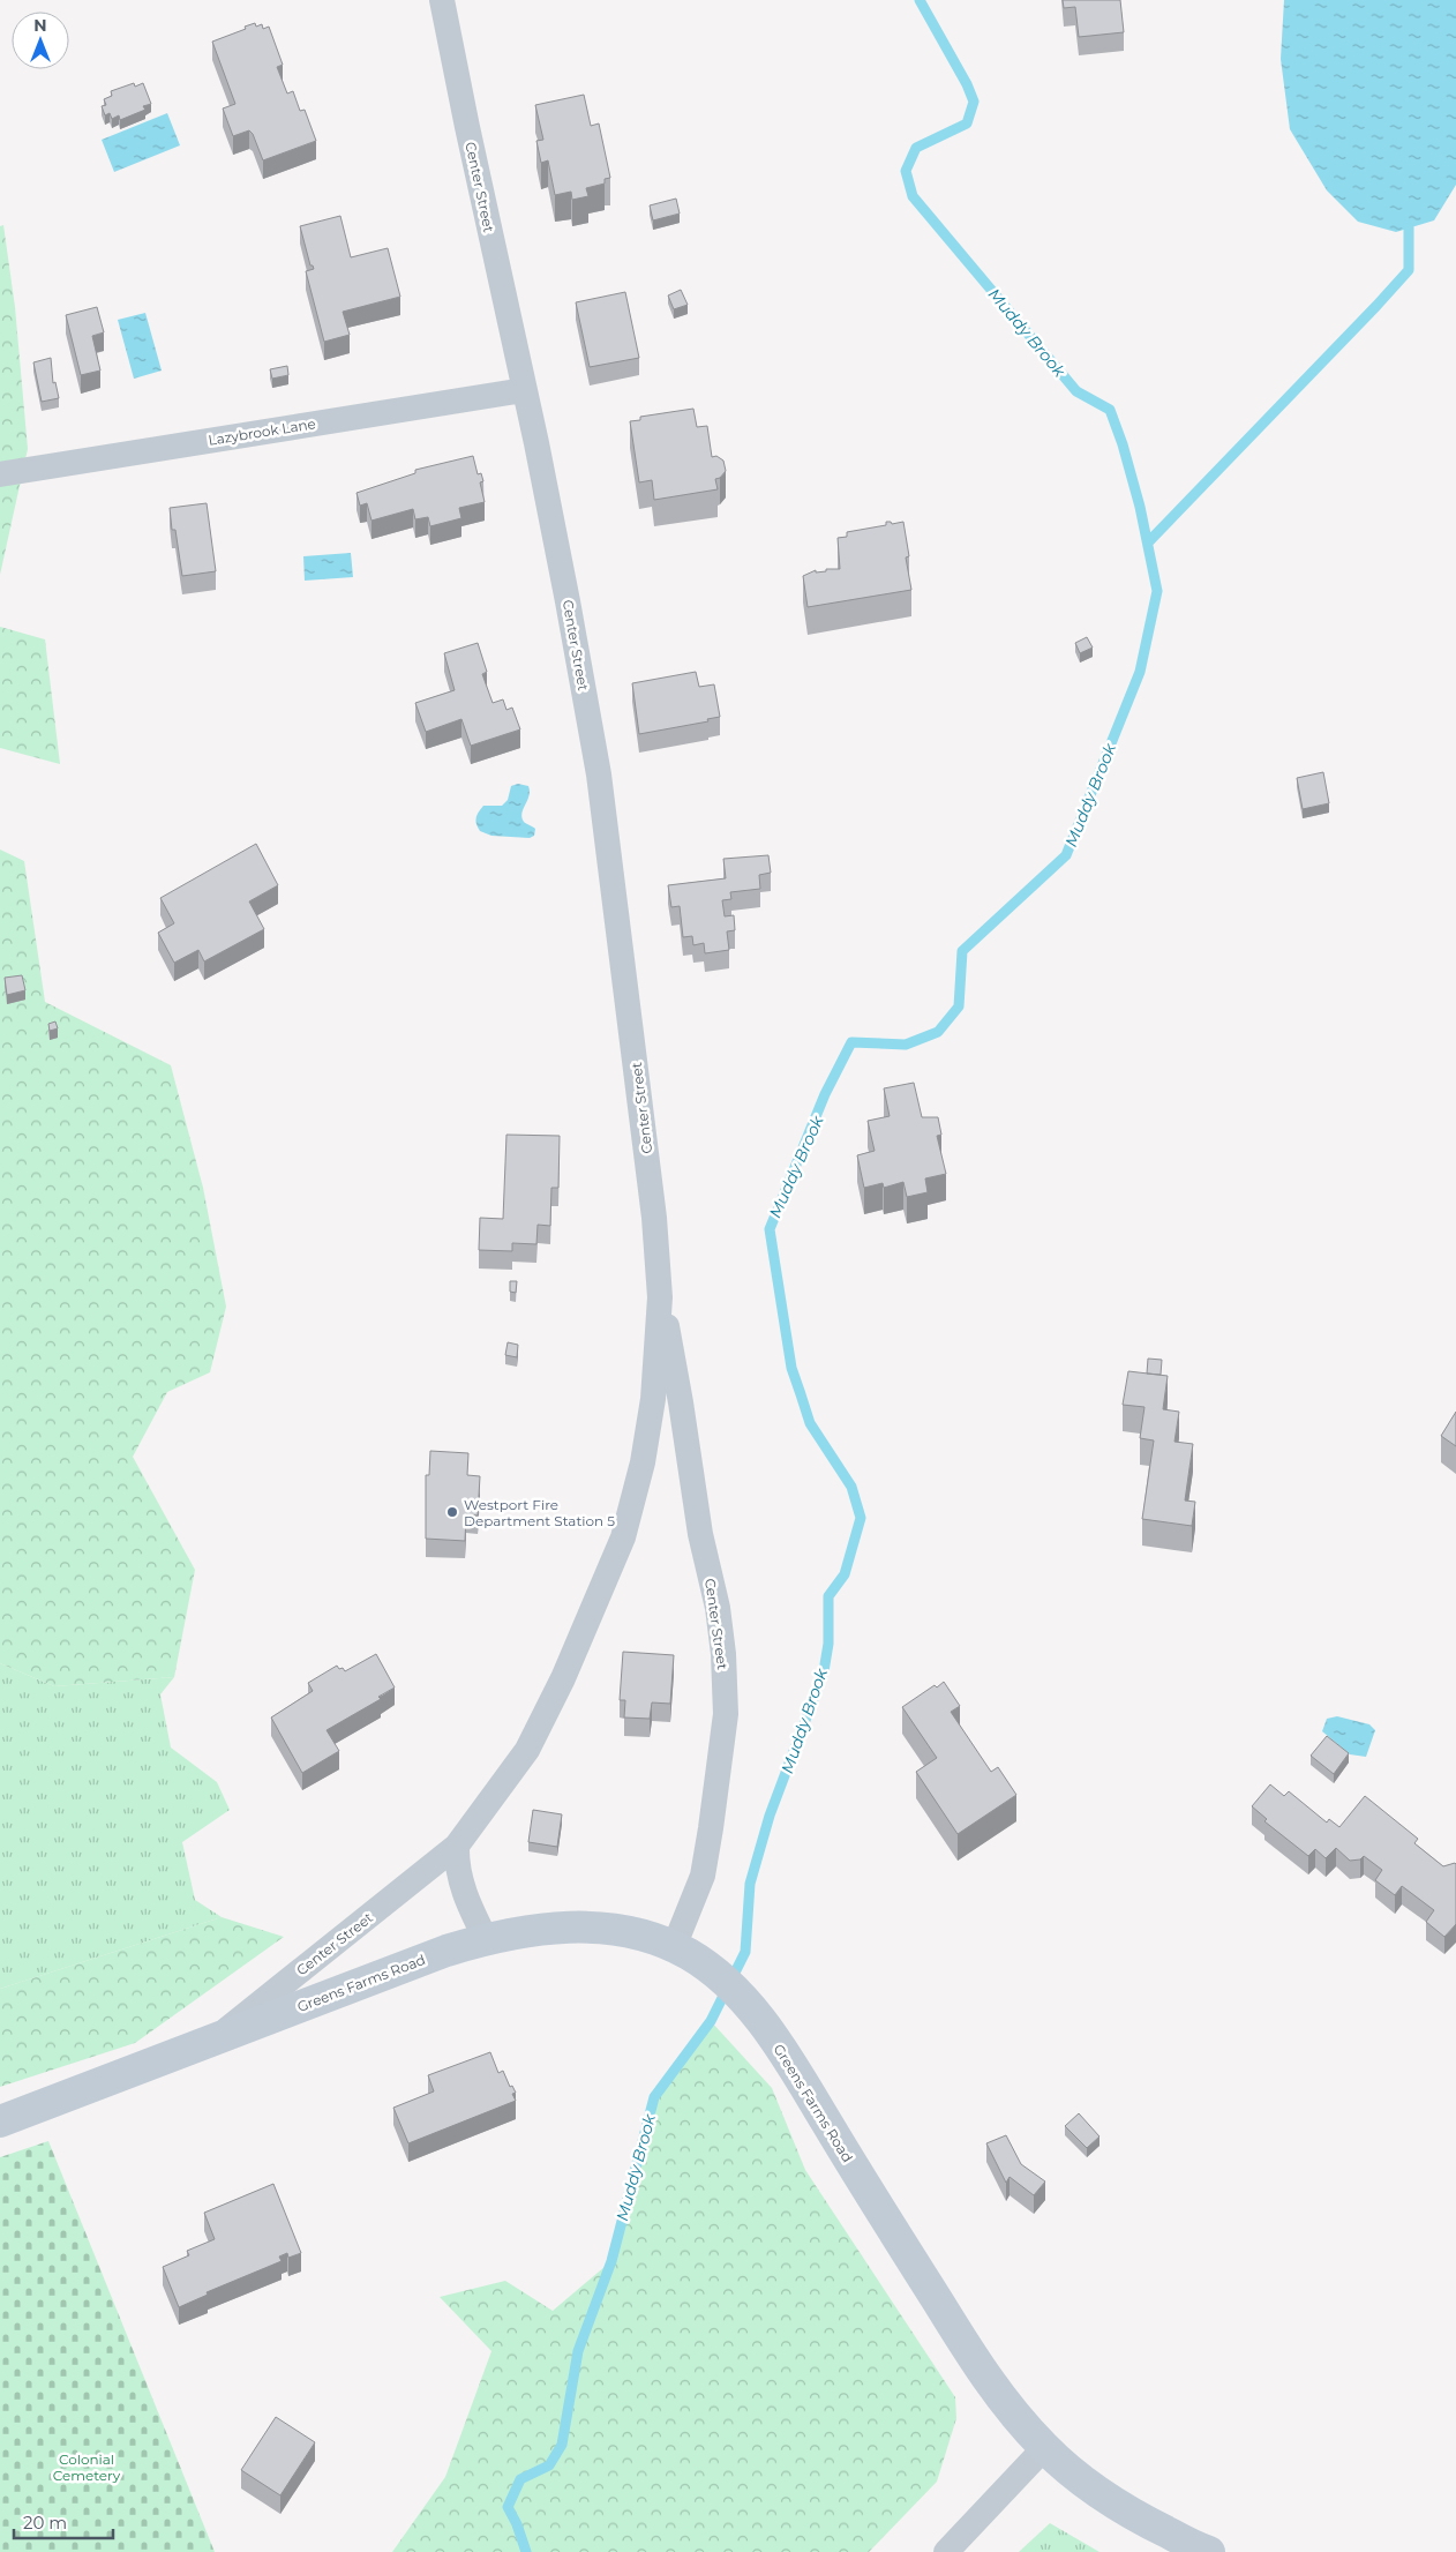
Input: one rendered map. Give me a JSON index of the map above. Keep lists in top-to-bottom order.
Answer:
{
  "streets": {
    "street": ["Center Street", "Lazybrook Lane", "Greens Farms Road"]
  },
  "crossings": [
    ["Center Street", "Lazybrook Lane"],
    ["Center Street", "Greens Farms Road"]
  ],
  "water": ["Muddy Brook"],
  "parks": ["Colonial Cemetery"],
  "places": ["Westport Fire Department Station 5"],
  "scale_bar": "20 m",
  "north": "top"
}
